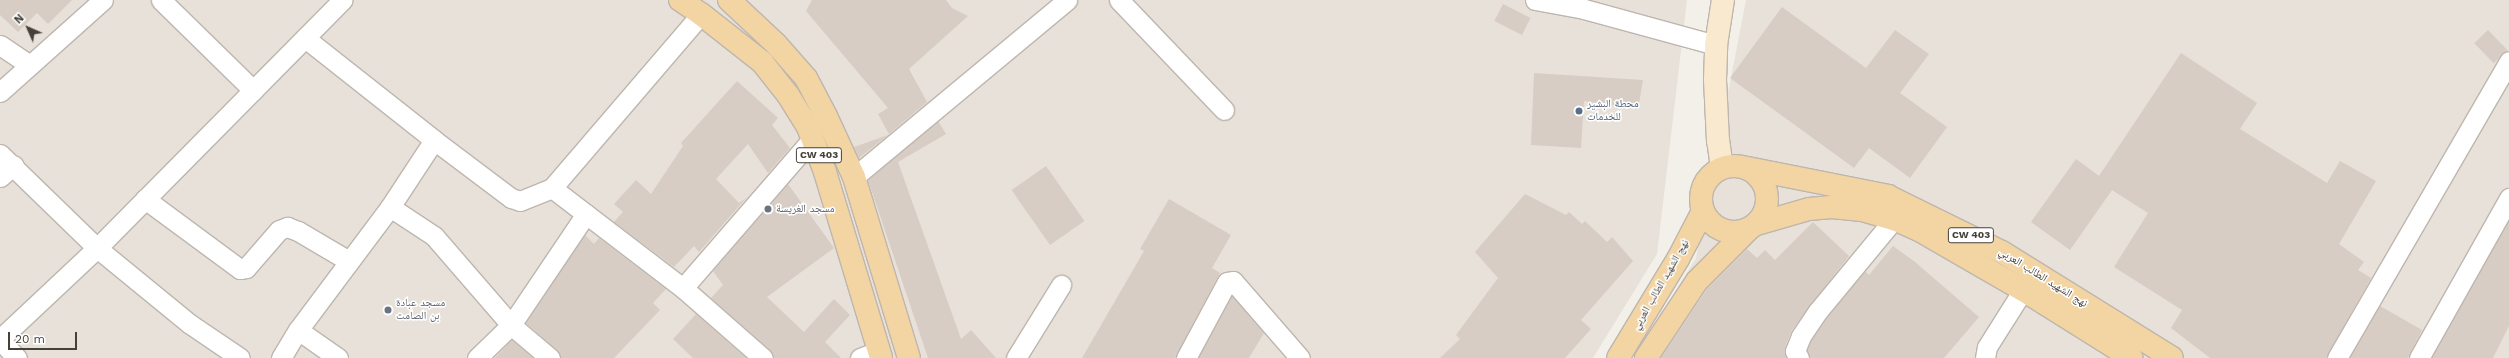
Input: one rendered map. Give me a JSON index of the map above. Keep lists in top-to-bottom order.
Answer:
{
  "streets": {
    "main road": ["CW 403", "نهج الشهيد الطالب العربي"]
  },
  "places": ["محطة البشير للخدمات", "مسجد الغريسة", "مسجد عبادة بن الصامت"],
  "scale_bar": "20 m",
  "north": "top left"
}
